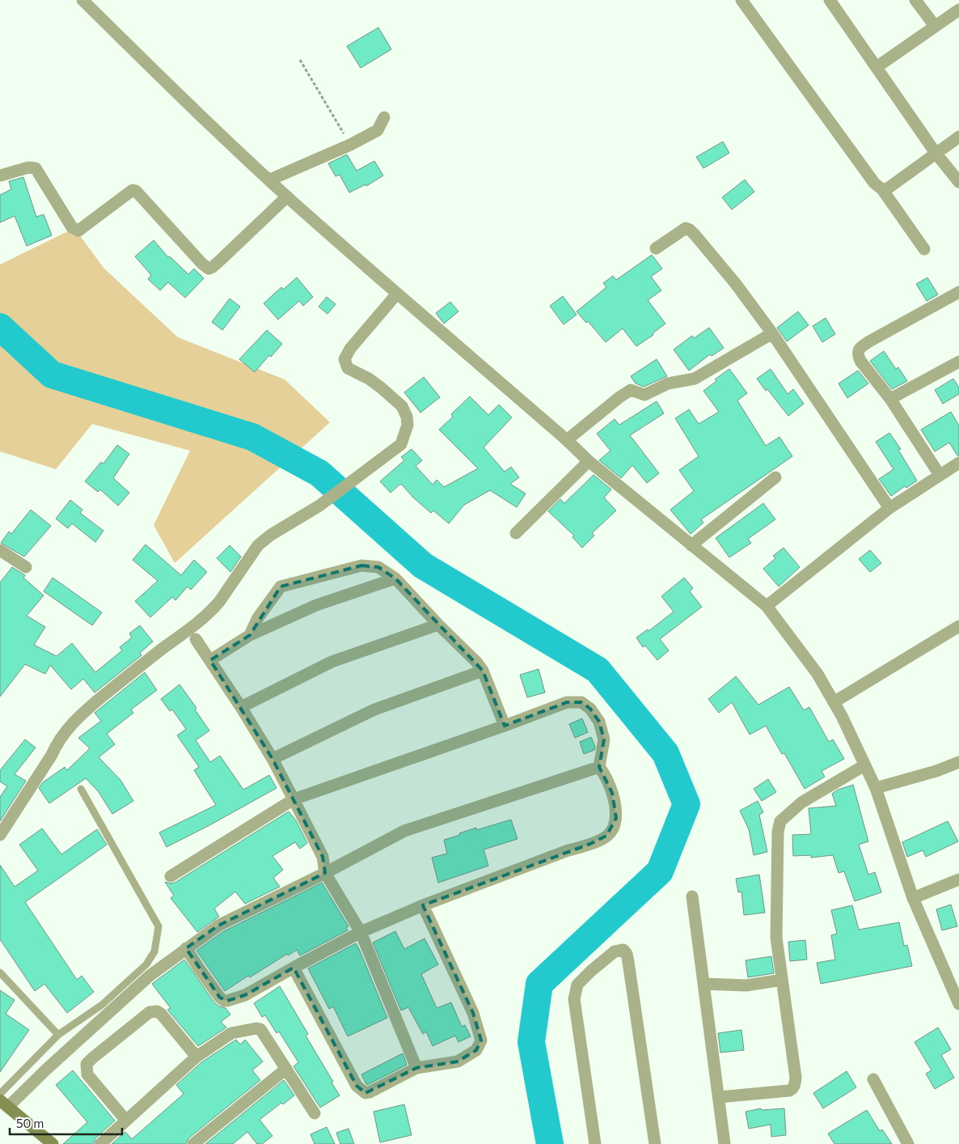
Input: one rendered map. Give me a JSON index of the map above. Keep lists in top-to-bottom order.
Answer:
{
  "scale_bar": "50 m"
}
